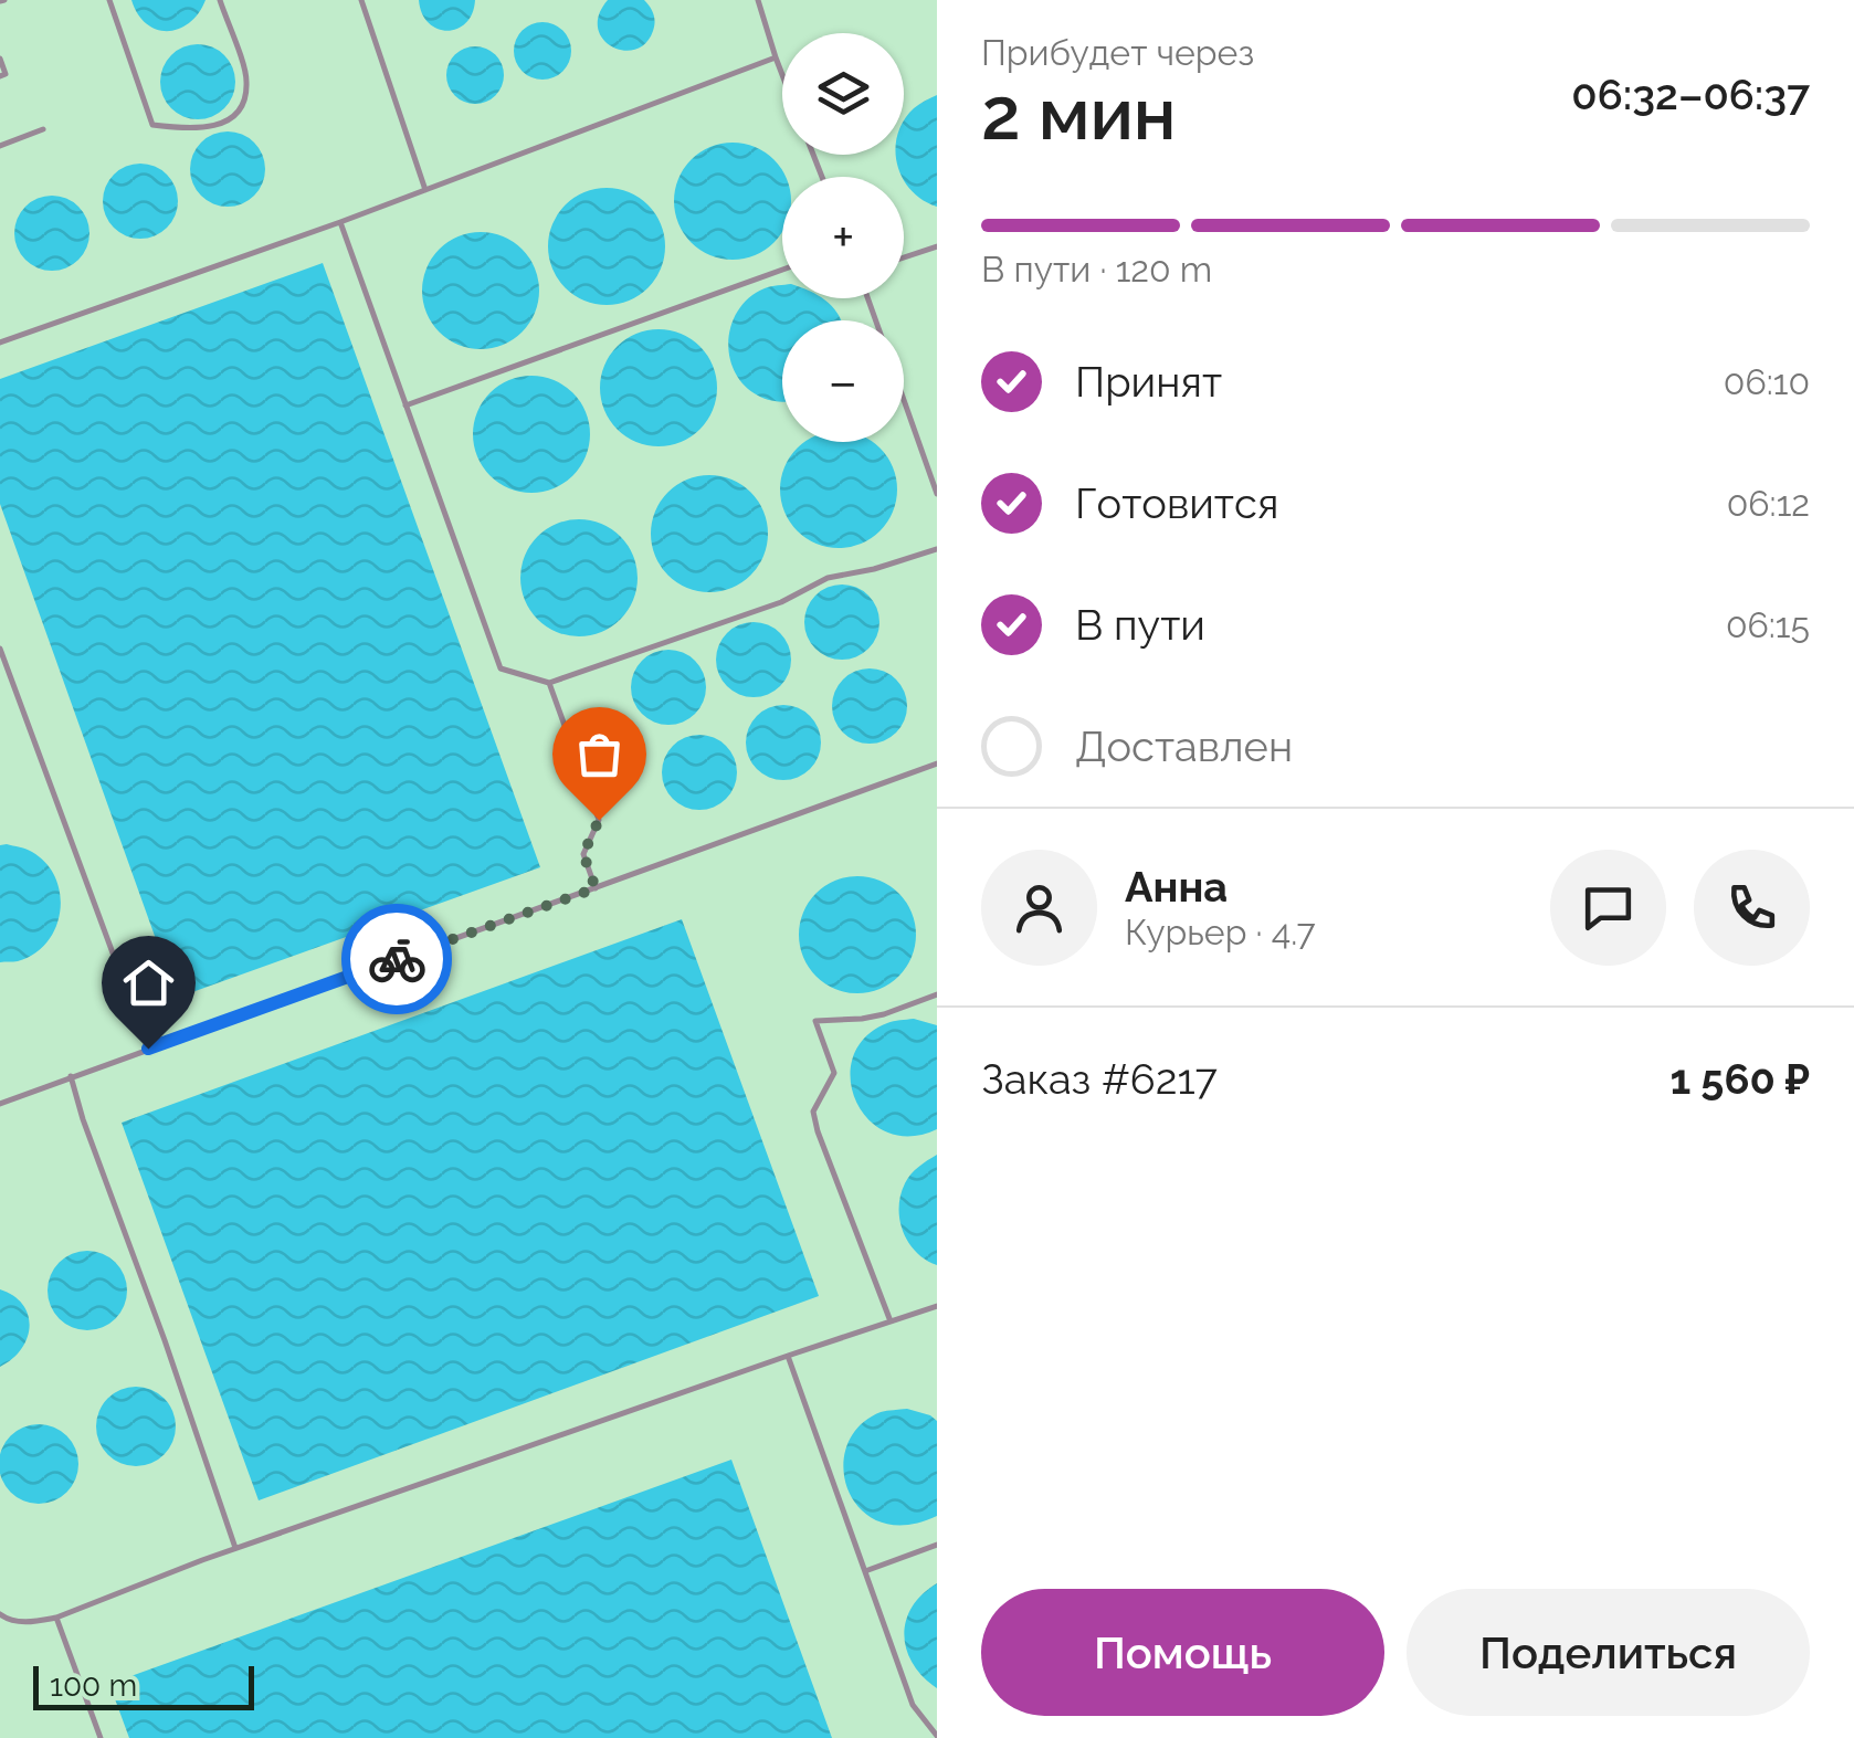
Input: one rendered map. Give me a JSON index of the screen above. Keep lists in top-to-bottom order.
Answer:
{
  "scale_bar": "100 m",
  "page": {
    "heading": ["2 мин", "Прибудет через", "06:32–06:37"],
    "panel": [
      "Анна",
      "Курьер · 4.7",
      "Заказ #6217",
      "1 560 ₽"
    ],
    "map_buttons": ["+", "−"],
    "bar": "В пути · 120 m",
    "list": [
      ["Принят", "06:10"],
      ["Готовится", "06:12"],
      ["В пути", "06:15"],
      "Доставлен"
    ],
    "buttons": ["Помощь", "Поделиться"],
    "scale": "100 m"
  }
}
